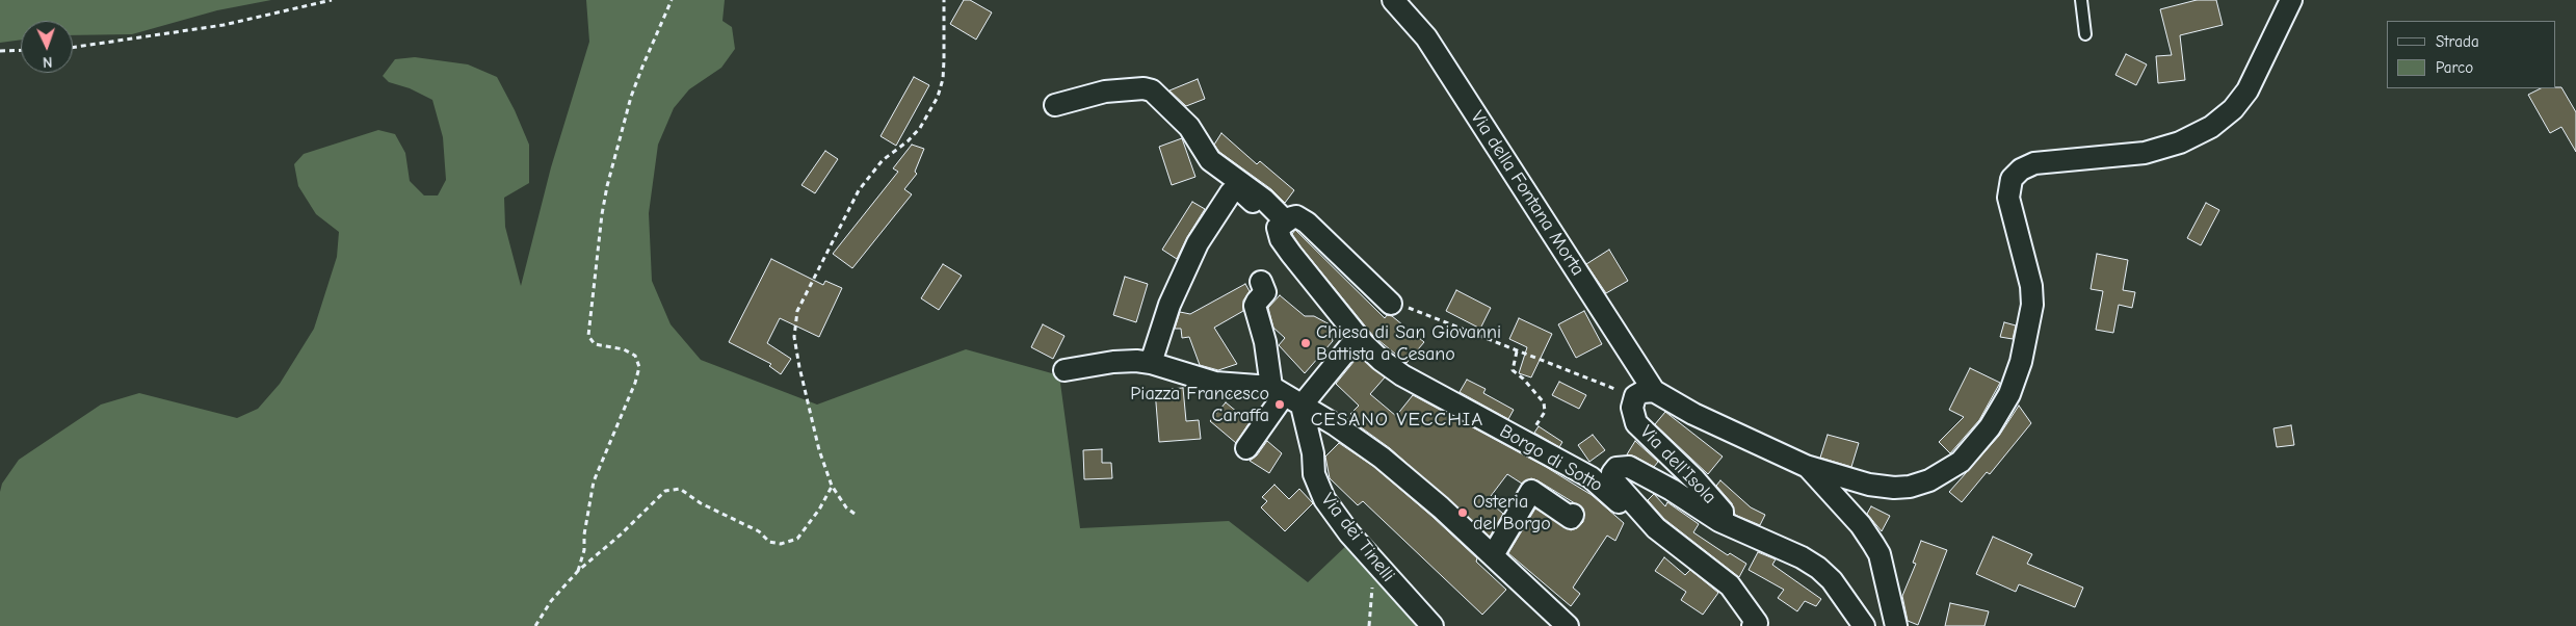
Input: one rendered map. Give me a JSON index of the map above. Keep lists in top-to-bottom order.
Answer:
{
  "streets": {
    "street": [
      "Via della Fontana Morta",
      "Borgo di Sotto",
      "Via dell'Isola",
      "Via dei Tinelli"
    ]
  },
  "crossings": [
    ["Via della Fontana Morta", "Via dell'Isola"],
    ["Borgo di Sotto", "Via dell'Isola"]
  ],
  "districts": ["CESANO VECCHIA"],
  "places": ["Chiesa di San Giovanni Battista a Cesano", "Piazza Francesco Caraffa", "Osteria del Borgo"],
  "legend": ["Strada", "Parco"],
  "north": "bottom"
}
